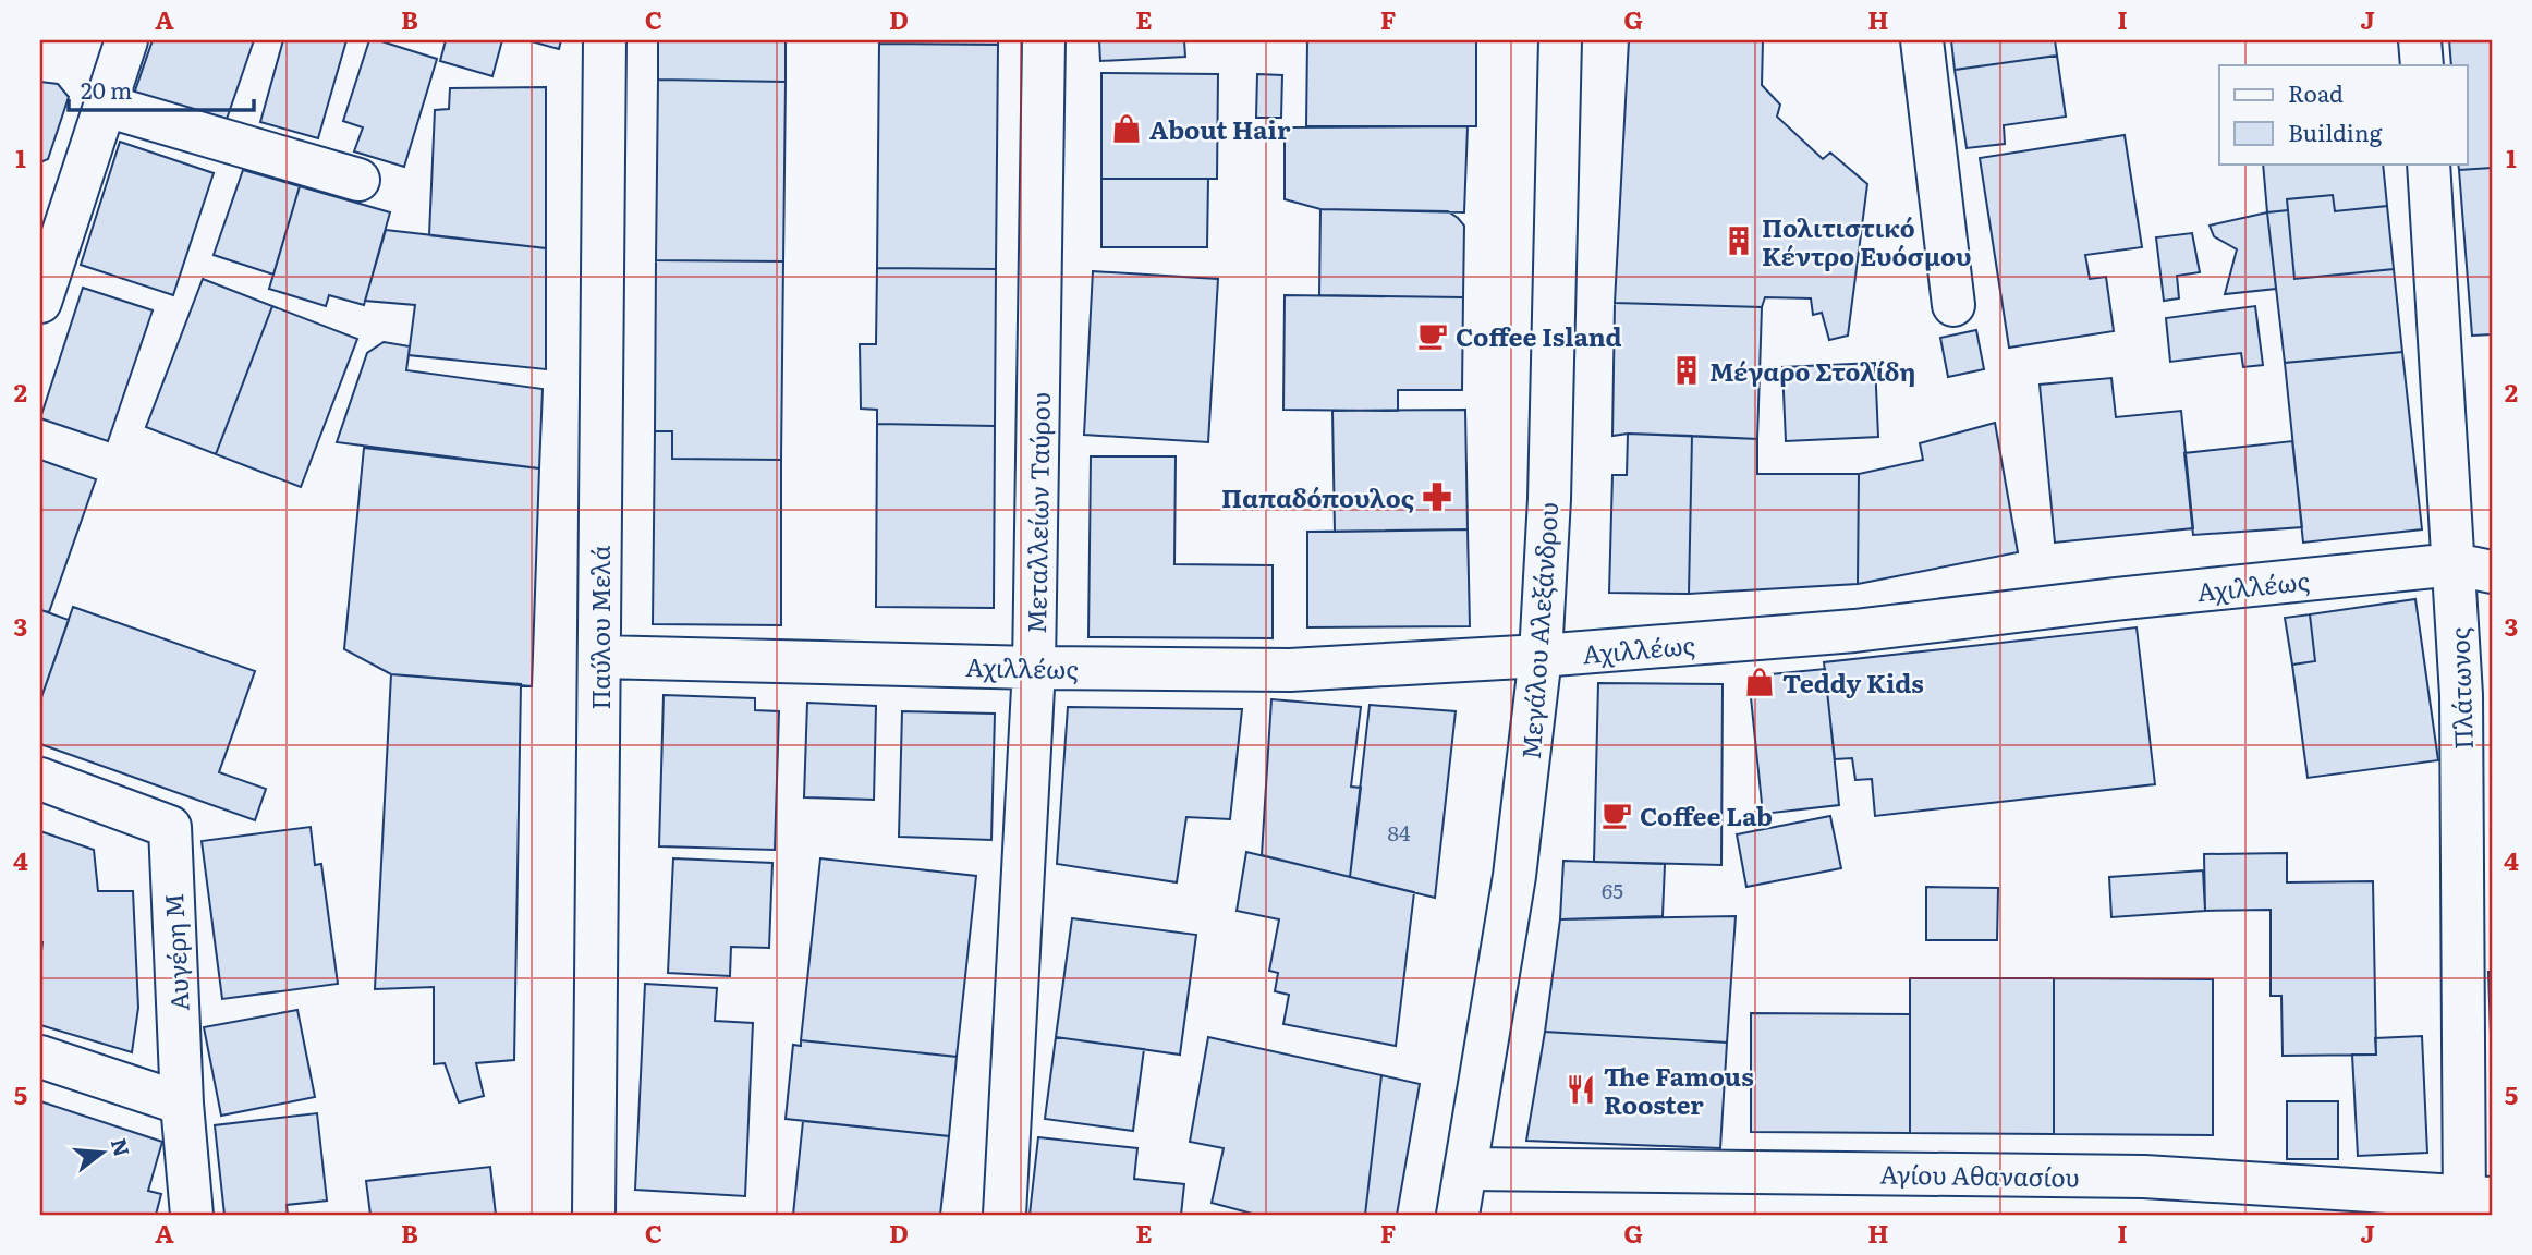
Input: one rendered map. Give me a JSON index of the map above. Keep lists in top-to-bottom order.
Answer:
{
  "streets": {
    "street": [
      "Μεταλλείων Ταύρου",
      "Αχιλλέως",
      "Παύλου Μελά",
      "Μεγάλου Αλεξάνδρου",
      "Πλάτωνος",
      "Αυγέρη Μ",
      "Αγίου Αθανασίου"
    ]
  },
  "crossings": [
    ["Μεταλλείων Ταύρου", "Αχιλλέως"],
    ["Αχιλλέως", "Παύλου Μελά"],
    ["Αχιλλέως", "Μεγάλου Αλεξάνδρου"],
    ["Αχιλλέως", "Πλάτωνος"],
    ["Μεγάλου Αλεξάνδρου", "Αγίου Αθανασίου"],
    ["Πλάτωνος", "Αγίου Αθανασίου"]
  ],
  "places": {
    "shop": ["About Hair", "Teddy Kids"],
    "building": ["Πολιτιστικό Κέντρο Ευόσμου", "Μέγαρο Στολίδη"],
    "cafe": ["Coffee Island", "Coffee Lab"],
    "pharmacy": ["Παπαδόπουλος"],
    "restaurant": ["The Famous Rooster"]
  },
  "house_numbers": ["84", "65"],
  "legend": ["Road", "Building"],
  "scale_bar": "20 m",
  "north": "right",
  "grid": {
    "columns": [
      "A",
      "B",
      "C",
      "D",
      "E",
      "F",
      "G",
      "H",
      "I",
      "J"
    ],
    "rows": [
      "1",
      "2",
      "3",
      "4",
      "5"
    ]
  }
}
